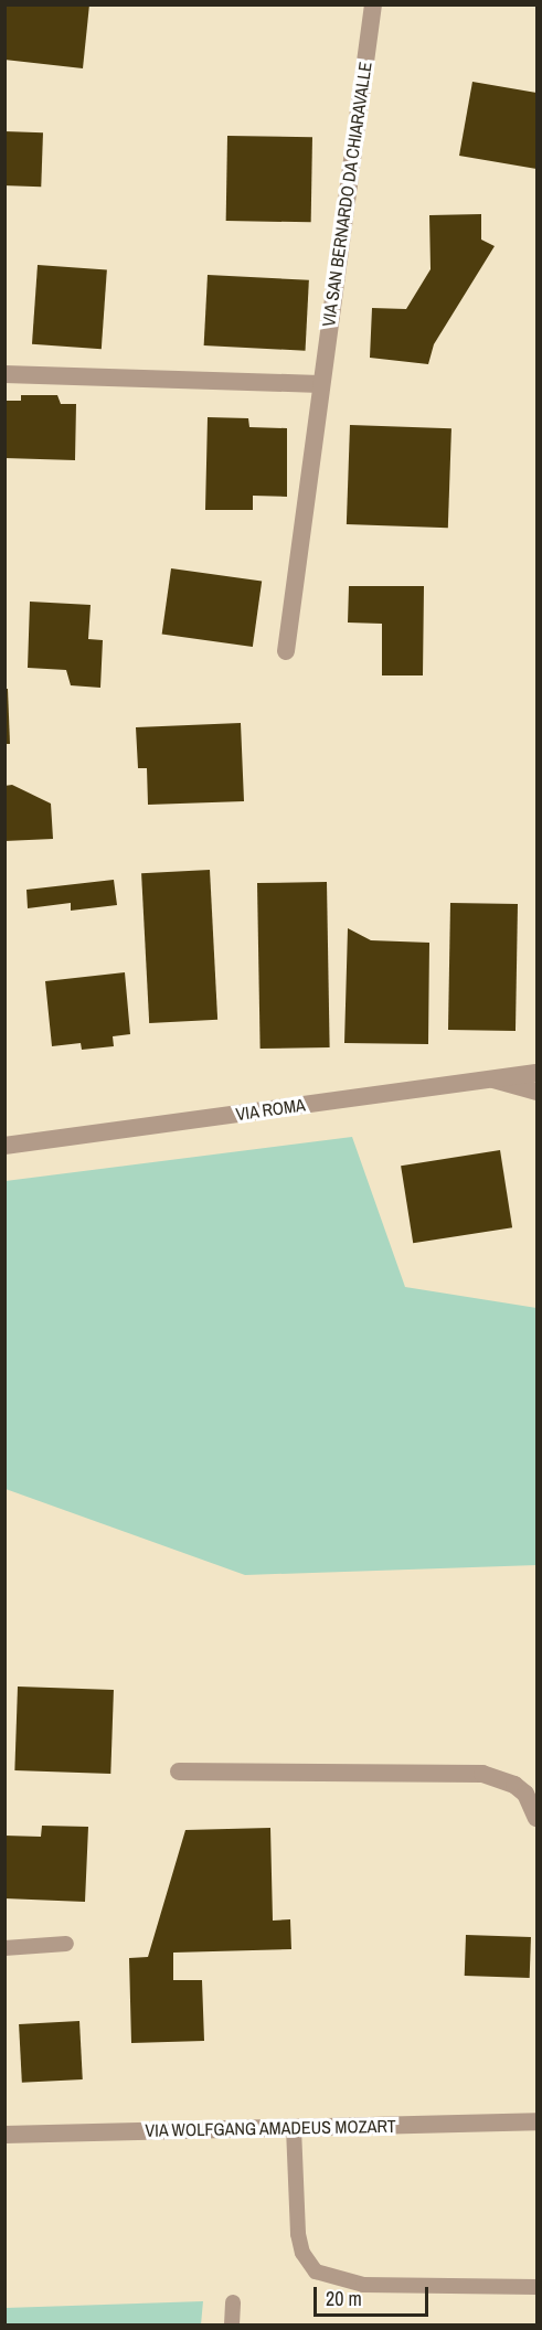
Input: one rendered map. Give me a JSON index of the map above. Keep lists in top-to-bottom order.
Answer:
{
  "streets": {
    "street": ["VIA SAN BERNARDO DA CHIARAVALLE", "VIA ROMA", "VIA WOLFGANG AMADEUS MOZART"]
  },
  "scale_bar": "20 m"
}
